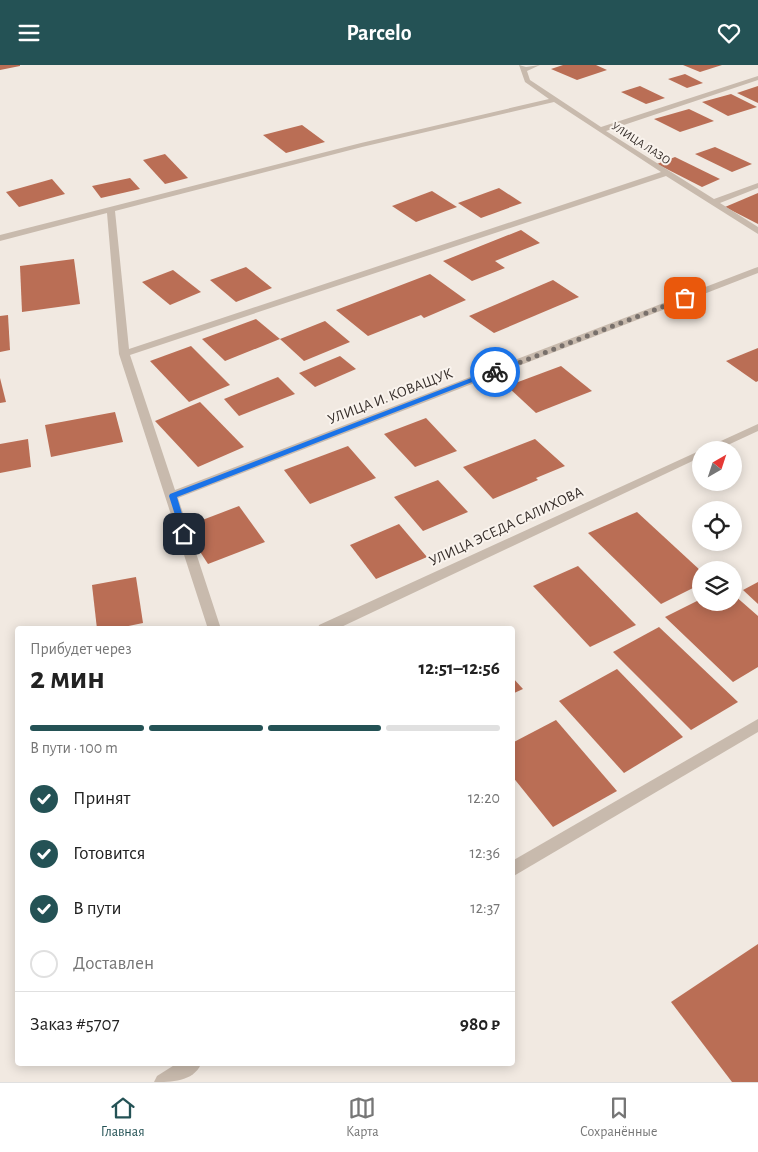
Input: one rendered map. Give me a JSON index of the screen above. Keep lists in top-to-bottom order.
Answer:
{
  "streets": {
    "street": ["УЛИЦА ЛАЗО", "УЛИЦА И. КОВАЩУК", "УЛИЦА ЭСЕДА САЛИХОВА"]
  },
  "north": "top right",
  "page": {
    "header": "Parcelo",
    "heading": ["2 мин", "Прибудет через", "12:51–12:56"],
    "panel": ["Заказ #5707", "980 ₽"],
    "bar": "В пути · 100 m",
    "list": [
      ["Принят", "12:20"],
      ["Готовится", "12:36"],
      ["В пути", "12:37"],
      "Доставлен"
    ],
    "tabs": ["Главная", "Карта", "Сохранённые"]
  }
}
